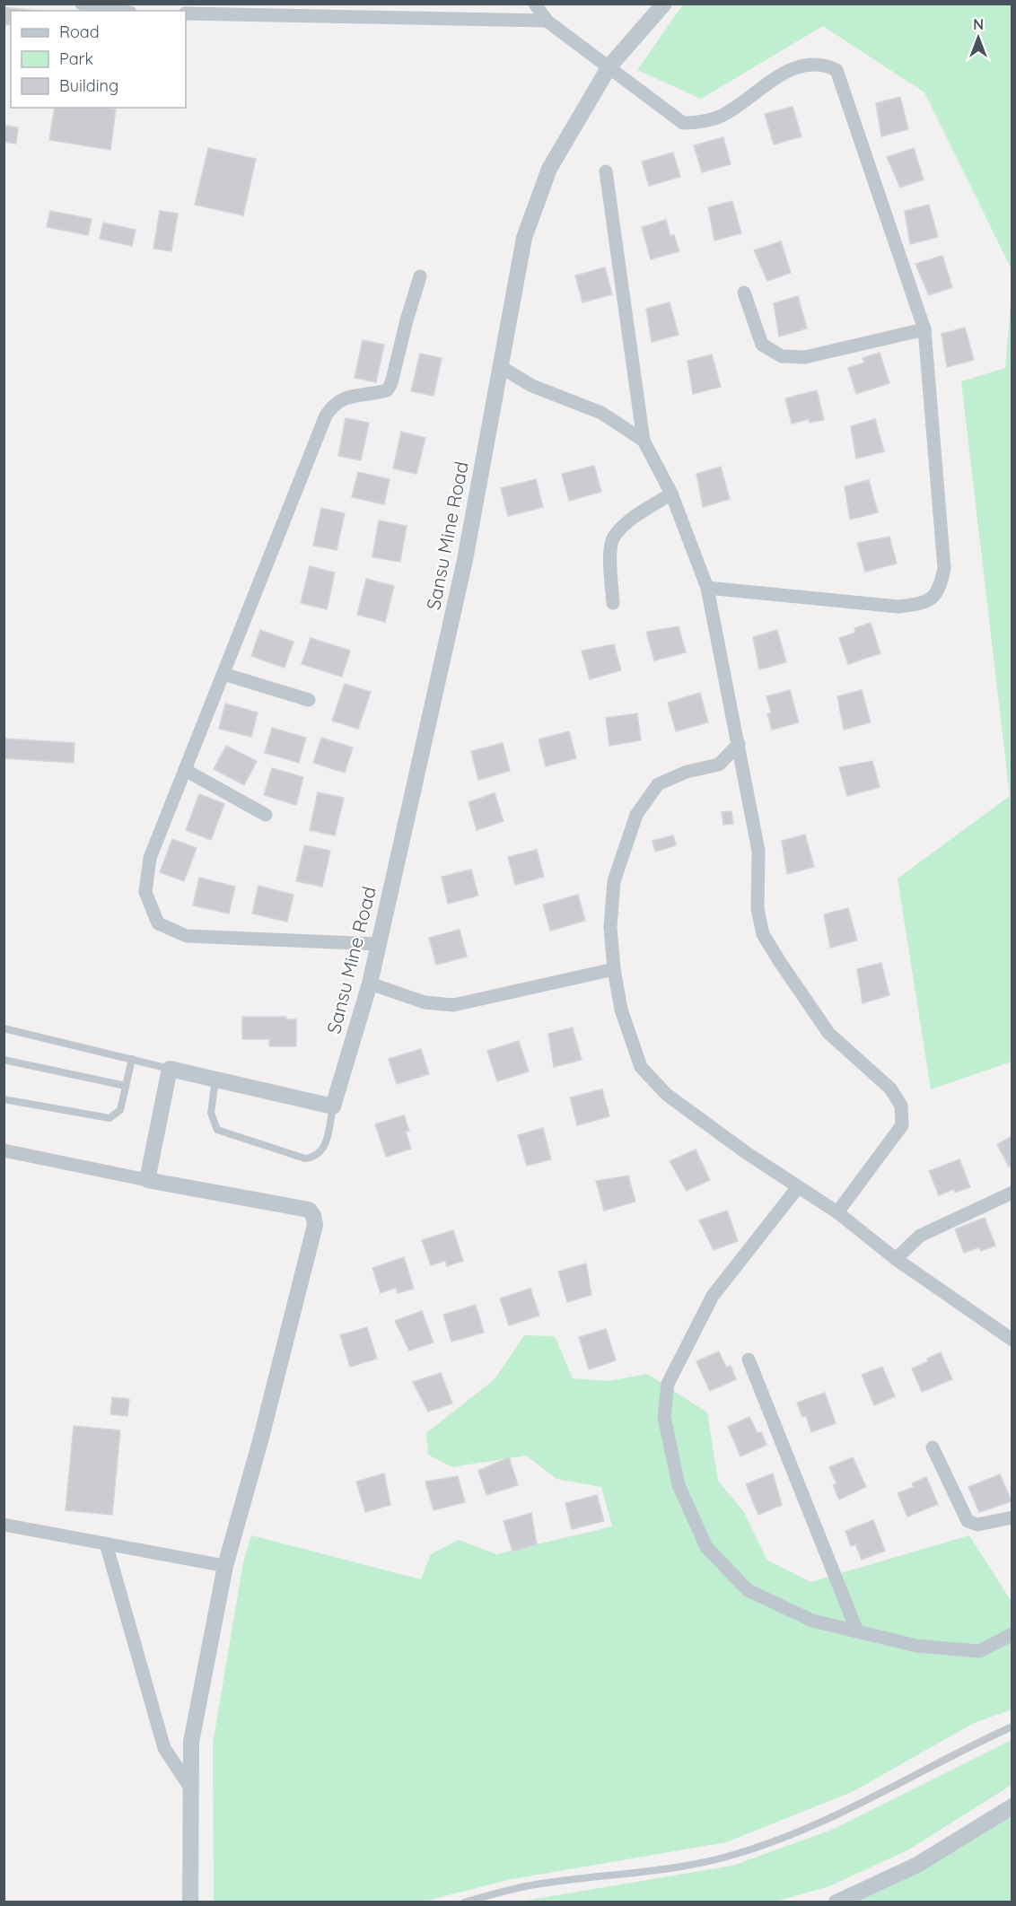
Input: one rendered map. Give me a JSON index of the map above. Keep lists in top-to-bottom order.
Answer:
{
  "streets": {
    "street": ["Sansu Mine Road"]
  },
  "legend": ["Road", "Park", "Building"],
  "north": "top"
}
